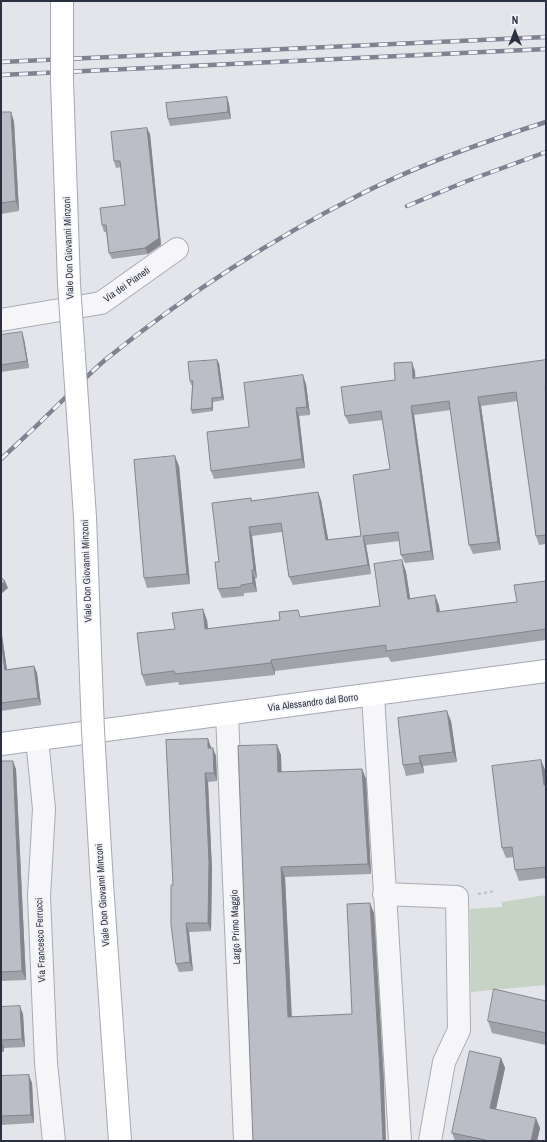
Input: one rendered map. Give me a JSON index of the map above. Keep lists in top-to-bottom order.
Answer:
{
  "streets": {
    "main road": ["Viale Don Giovanni Minzoni", "Via Alessandro dal Borro"],
    "street": ["Via dei Pianeti", "Largo Primo Maggio", "Via Francesco Ferrucci"]
  },
  "crossings": [
    ["Via Alessandro dal Borro", "Largo Primo Maggio"],
    ["Via Alessandro dal Borro", "Via Francesco Ferrucci"]
  ],
  "north": "top"
}
